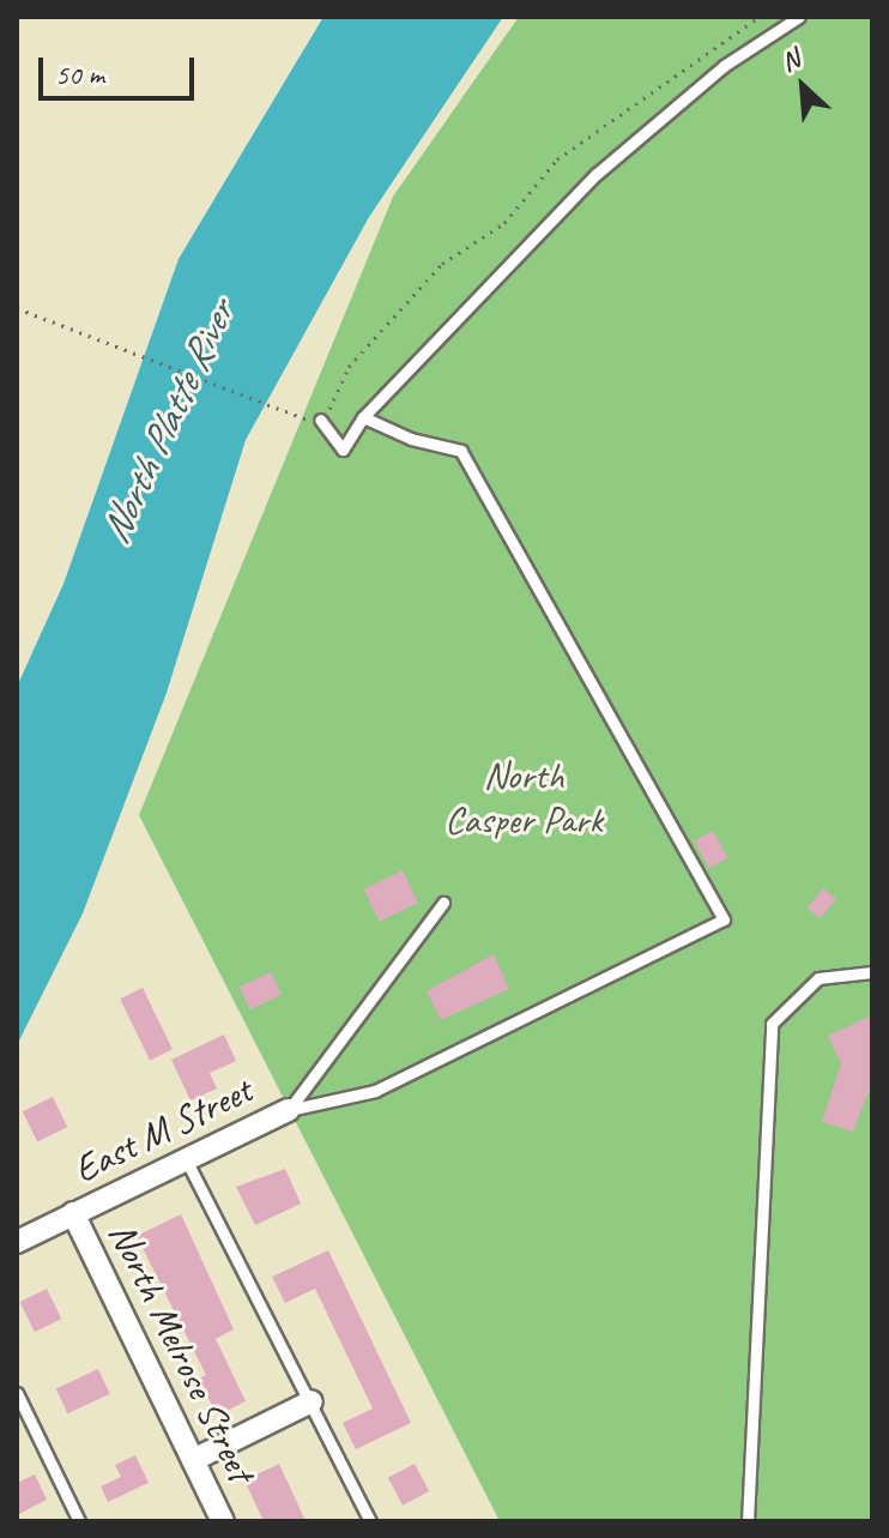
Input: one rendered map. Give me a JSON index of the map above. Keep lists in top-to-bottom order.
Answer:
{
  "streets": {
    "street": ["East M Street", "North Melrose Street"]
  },
  "crossings": [
    ["East M Street", "North Melrose Street"]
  ],
  "water": ["North Platte River"],
  "parks": ["North Casper Park"],
  "scale_bar": "50 m",
  "north": "top left"
}
